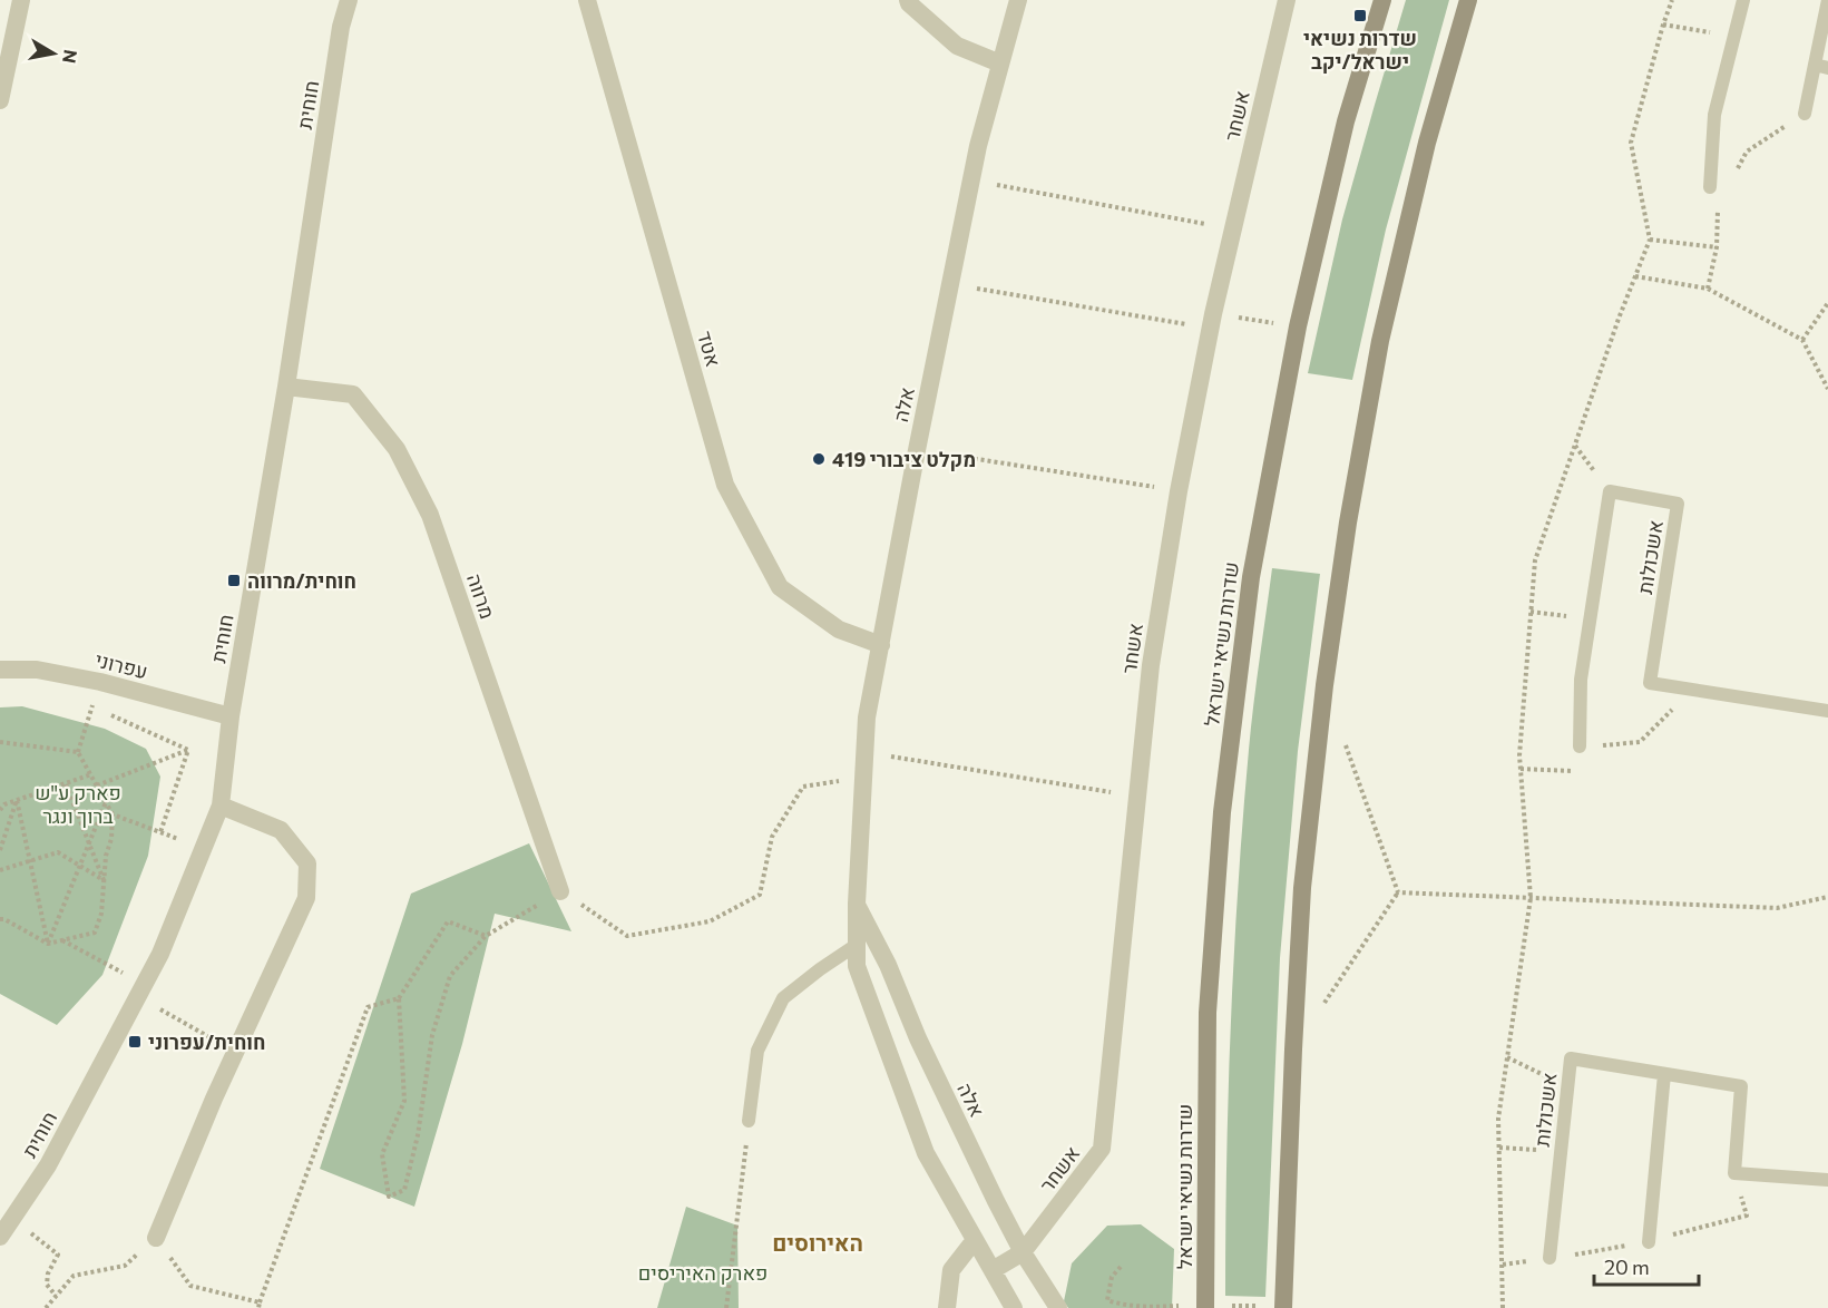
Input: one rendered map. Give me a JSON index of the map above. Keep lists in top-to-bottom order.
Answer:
{
  "streets": {
    "main road": ["שדרות נשיאי ישראל"],
    "street": [
      "חוחית",
      "אשחר",
      "אטד",
      "אלה",
      "מרווה",
      "עפרוני"
    ],
    "lane": ["אשכולות"]
  },
  "crossings": [
    ["חוחית", "מרווה"],
    ["חוחית", "עפרוני"],
    ["אשחר", "אלה"],
    ["אטד", "אלה"]
  ],
  "districts": ["האירוסים"],
  "parks": ["פארק ע\"ש ברוך ונגר", "פארק האיריסים"],
  "places": {
    "transit": ["שדרות נשיאי ישראל/יקב", "חוחית/מרווה", "חוחית/עפרוני"],
    "other": ["מקלט ציבורי 419"]
  },
  "scale_bar": "20 m",
  "north": "right"
}
